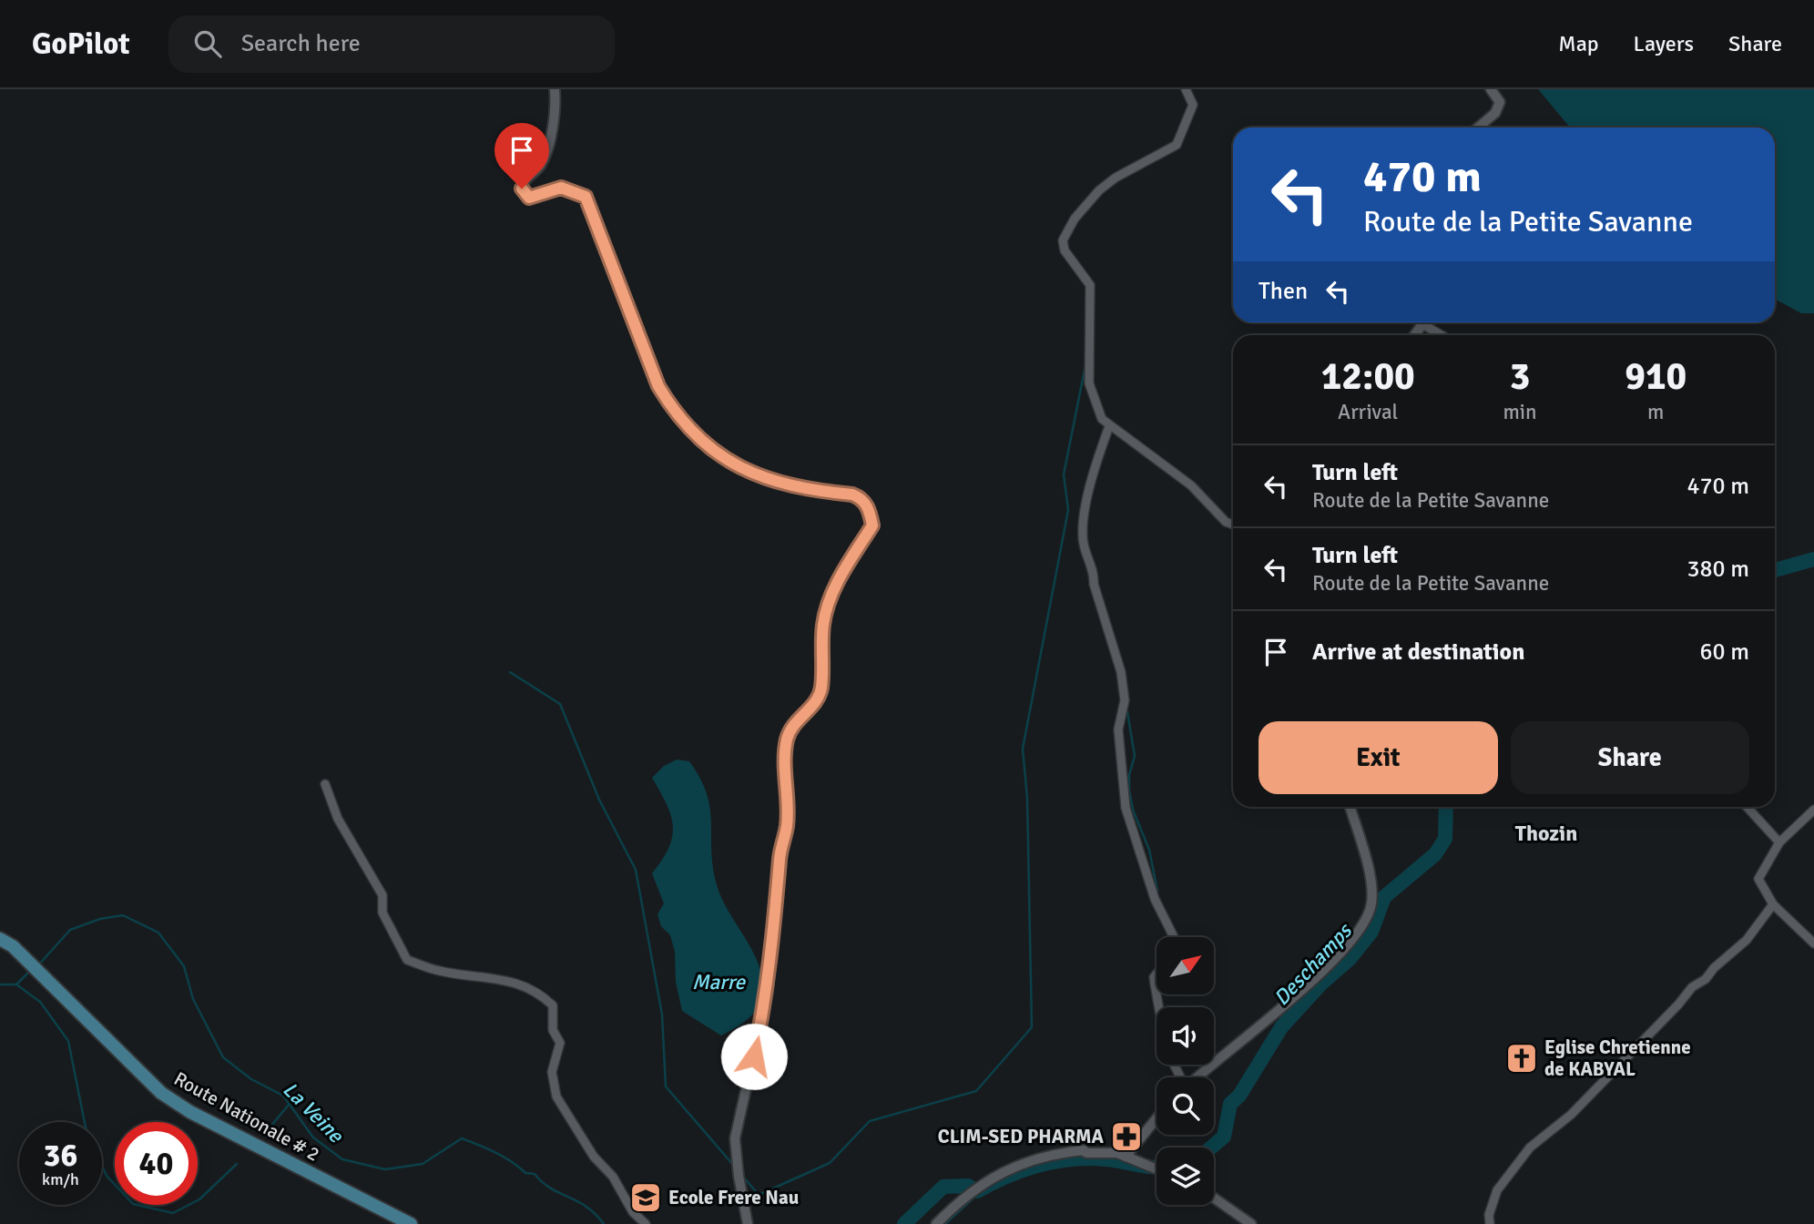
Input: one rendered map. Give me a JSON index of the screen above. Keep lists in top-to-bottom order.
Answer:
{
  "streets": {
    "main road": ["Route Nationale # 2"]
  },
  "districts": ["Thozin"],
  "water": ["Deschamps", "Marre", "La Veine"],
  "places": {
    "church": ["Eglise Chretienne de KABYAL"],
    "pharmacy": ["CLIM-SED PHARMA"],
    "school or university": ["Ecole Frere Nau"]
  },
  "north": "top right",
  "page": {
    "header": "GoPilot",
    "search": "Search here",
    "nav": ["Map", "Layers", "Share"],
    "turn": ["470 m", "Route de la Petite Savanne"],
    "then": "Then",
    "eta": [
      "12:00",
      "Arrival",
      "3",
      "min",
      "910",
      "m"
    ],
    "list": [
      {
        "name": "Turn left",
        "note": "Route de la Petite Savanne",
        "value": "470 m"
      },
      {
        "name": "Turn left",
        "note": "Route de la Petite Savanne",
        "value": "380 m"
      },
      {
        "name": "Arrive at destination",
        "value": "60 m"
      }
    ],
    "buttons": ["Exit", "Share"],
    "speed": "36 km/h",
    "limit": "40"
  }
}
